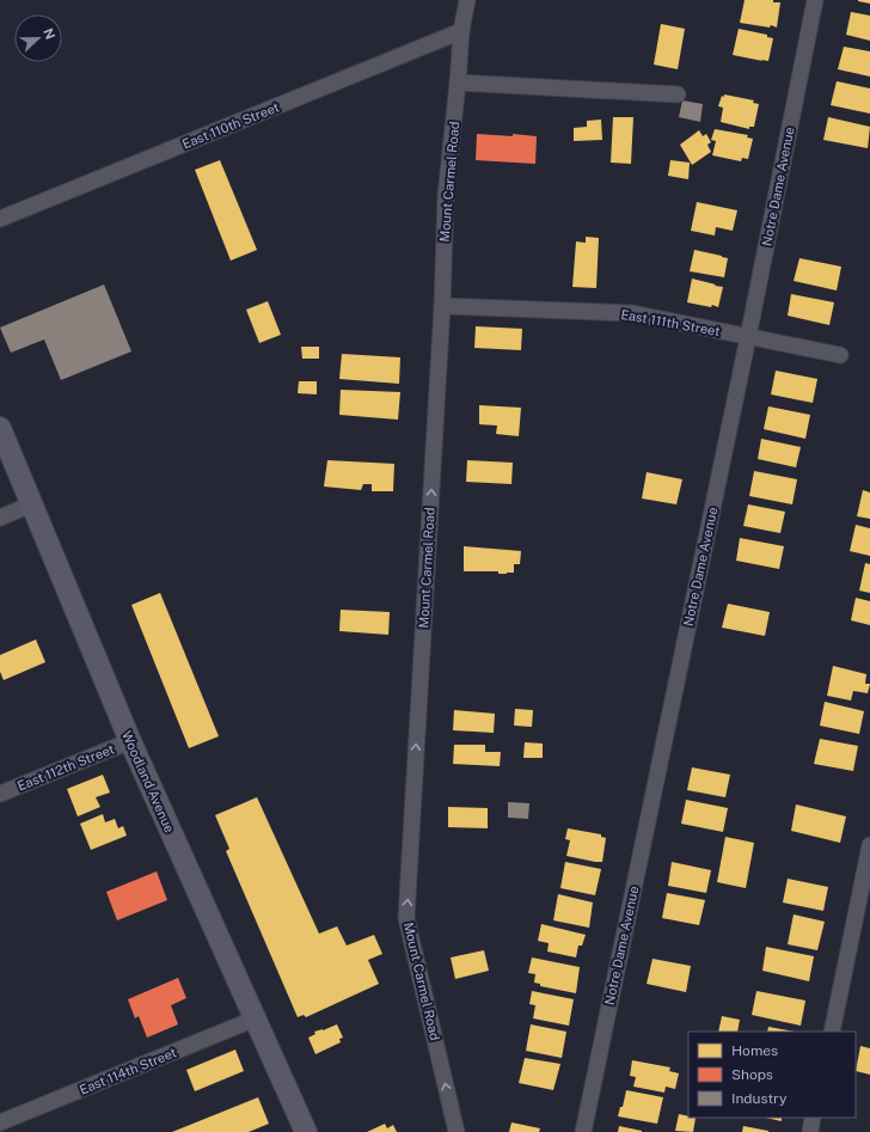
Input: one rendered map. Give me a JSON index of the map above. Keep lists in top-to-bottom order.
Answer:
{
  "streets": {
    "main road": ["Woodland Avenue"],
    "street": [
      "East 110th Street",
      "Mount Carmel Road",
      "Notre Dame Avenue",
      "East 111th Street",
      "East 112th Street",
      "East 114th Street"
    ]
  },
  "crossings": [
    ["East 110th Street", "Mount Carmel Road"],
    ["Mount Carmel Road", "East 111th Street"],
    ["Notre Dame Avenue", "East 111th Street"],
    ["East 112th Street", "Woodland Avenue"],
    ["Woodland Avenue", "East 114th Street"]
  ],
  "one_way": ["Mount Carmel Road"],
  "legend": ["Homes", "Shops", "Industry"],
  "north": "right"
}
